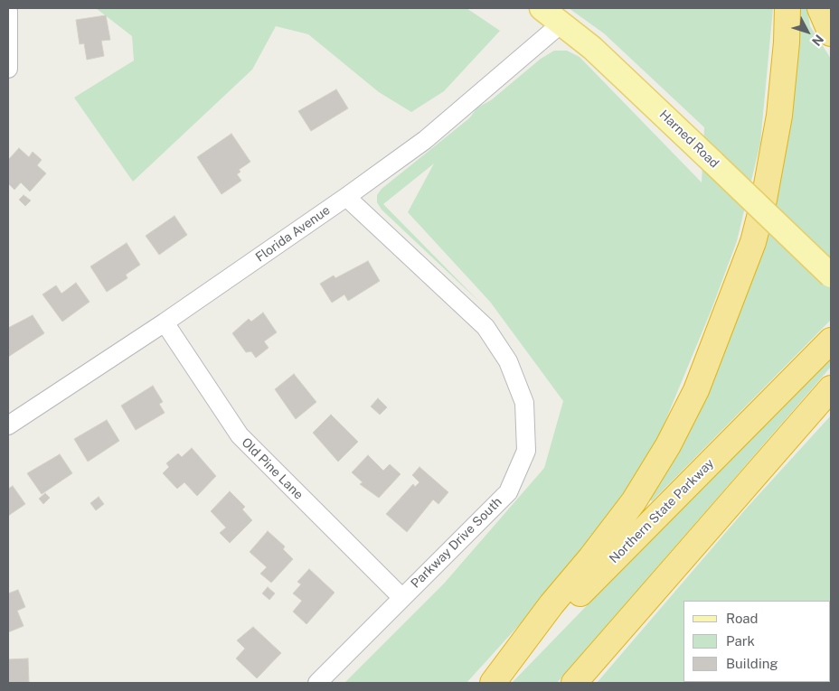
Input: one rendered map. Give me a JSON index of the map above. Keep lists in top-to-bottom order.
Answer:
{
  "streets": {
    "highway": ["Northern State Parkway"],
    "main road": ["Harned Road"],
    "street": ["Florida Avenue", "Old Pine Lane", "Parkway Drive South"]
  },
  "crossings": [
    ["Harned Road", "Florida Avenue"],
    ["Florida Avenue", "Old Pine Lane"],
    ["Florida Avenue", "Parkway Drive South"],
    ["Old Pine Lane", "Parkway Drive South"]
  ],
  "legend": ["Road", "Park", "Building"],
  "north": "bottom right"
}
